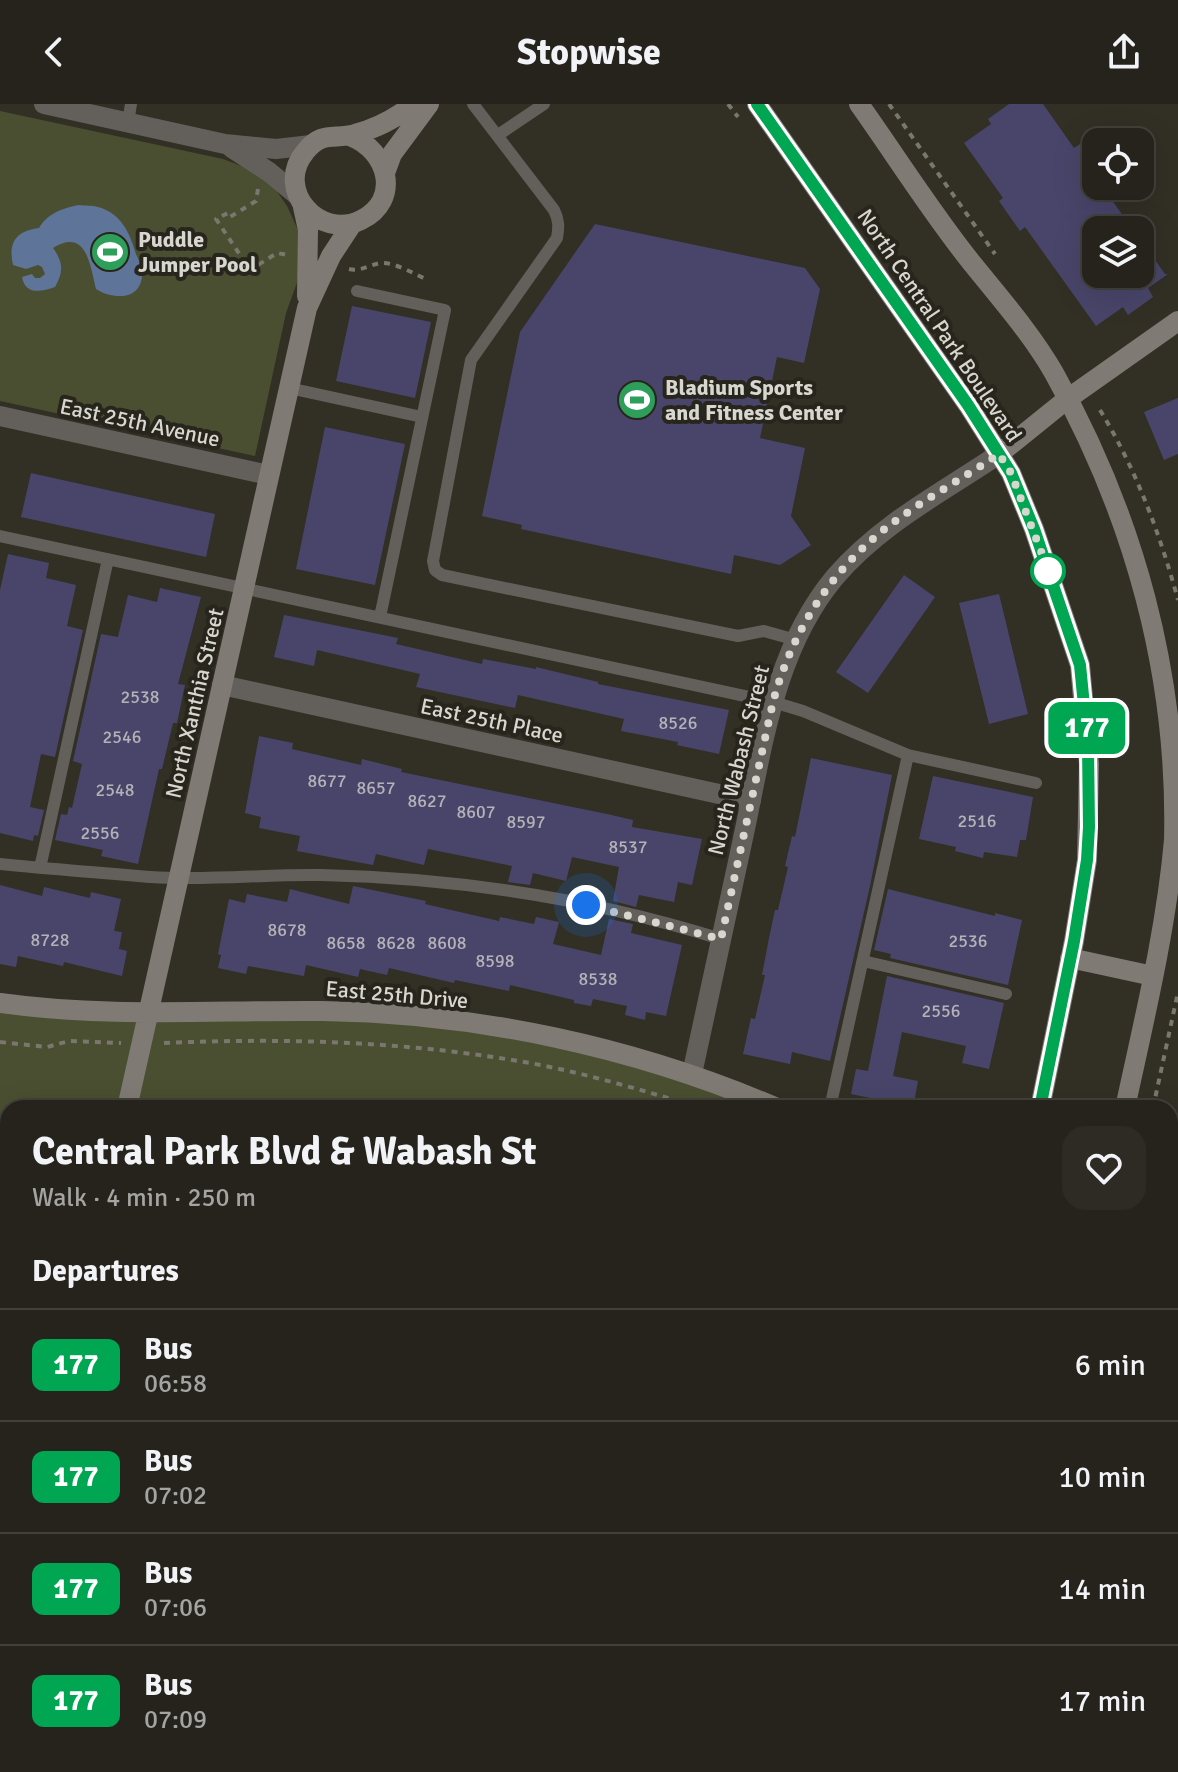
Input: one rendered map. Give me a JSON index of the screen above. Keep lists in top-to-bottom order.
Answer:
{
  "streets": {
    "street": [
      "North Central Park Boulevard",
      "East 25th Avenue",
      "North Xanthia Street",
      "East 25th Place",
      "North Wabash Street",
      "East 25th Drive"
    ]
  },
  "crossings": [
    ["North Central Park Boulevard", "North Wabash Street"],
    ["East 25th Avenue", "North Xanthia Street"],
    ["North Xanthia Street", "East 25th Place"],
    ["North Xanthia Street", "East 25th Drive"],
    ["East 25th Place", "North Wabash Street"],
    ["North Wabash Street", "East 25th Drive"]
  ],
  "places": {
    "sports": ["Puddle Jumper Pool", "Bladium Sports and Fitness Center"]
  },
  "lines": ["bus line 177"],
  "house_numbers": [
    "2538",
    "8526",
    "2546",
    "8677",
    "8657",
    "2548",
    "8627",
    "8607",
    "2516",
    "8597",
    "2556",
    "8537",
    "8678",
    "8728",
    "2536",
    "8658",
    "8628",
    "8608",
    "8598",
    "8538",
    "2556"
  ],
  "page": {
    "header": "Stopwise",
    "on_map": "177",
    "heading": [
      ["Central Park Blvd & Wabash St", "Walk · 4 min · 250 m"],
      "Departures"
    ],
    "list": [
      {
        "mark": "177",
        "name": "Bus",
        "note": "06:58",
        "value": "6 min"
      },
      {
        "mark": "177",
        "name": "Bus",
        "note": "07:02",
        "value": "10 min"
      },
      {
        "mark": "177",
        "name": "Bus",
        "note": "07:06",
        "value": "14 min"
      },
      {
        "mark": "177",
        "name": "Bus",
        "note": "07:09",
        "value": "17 min"
      }
    ]
  }
}
